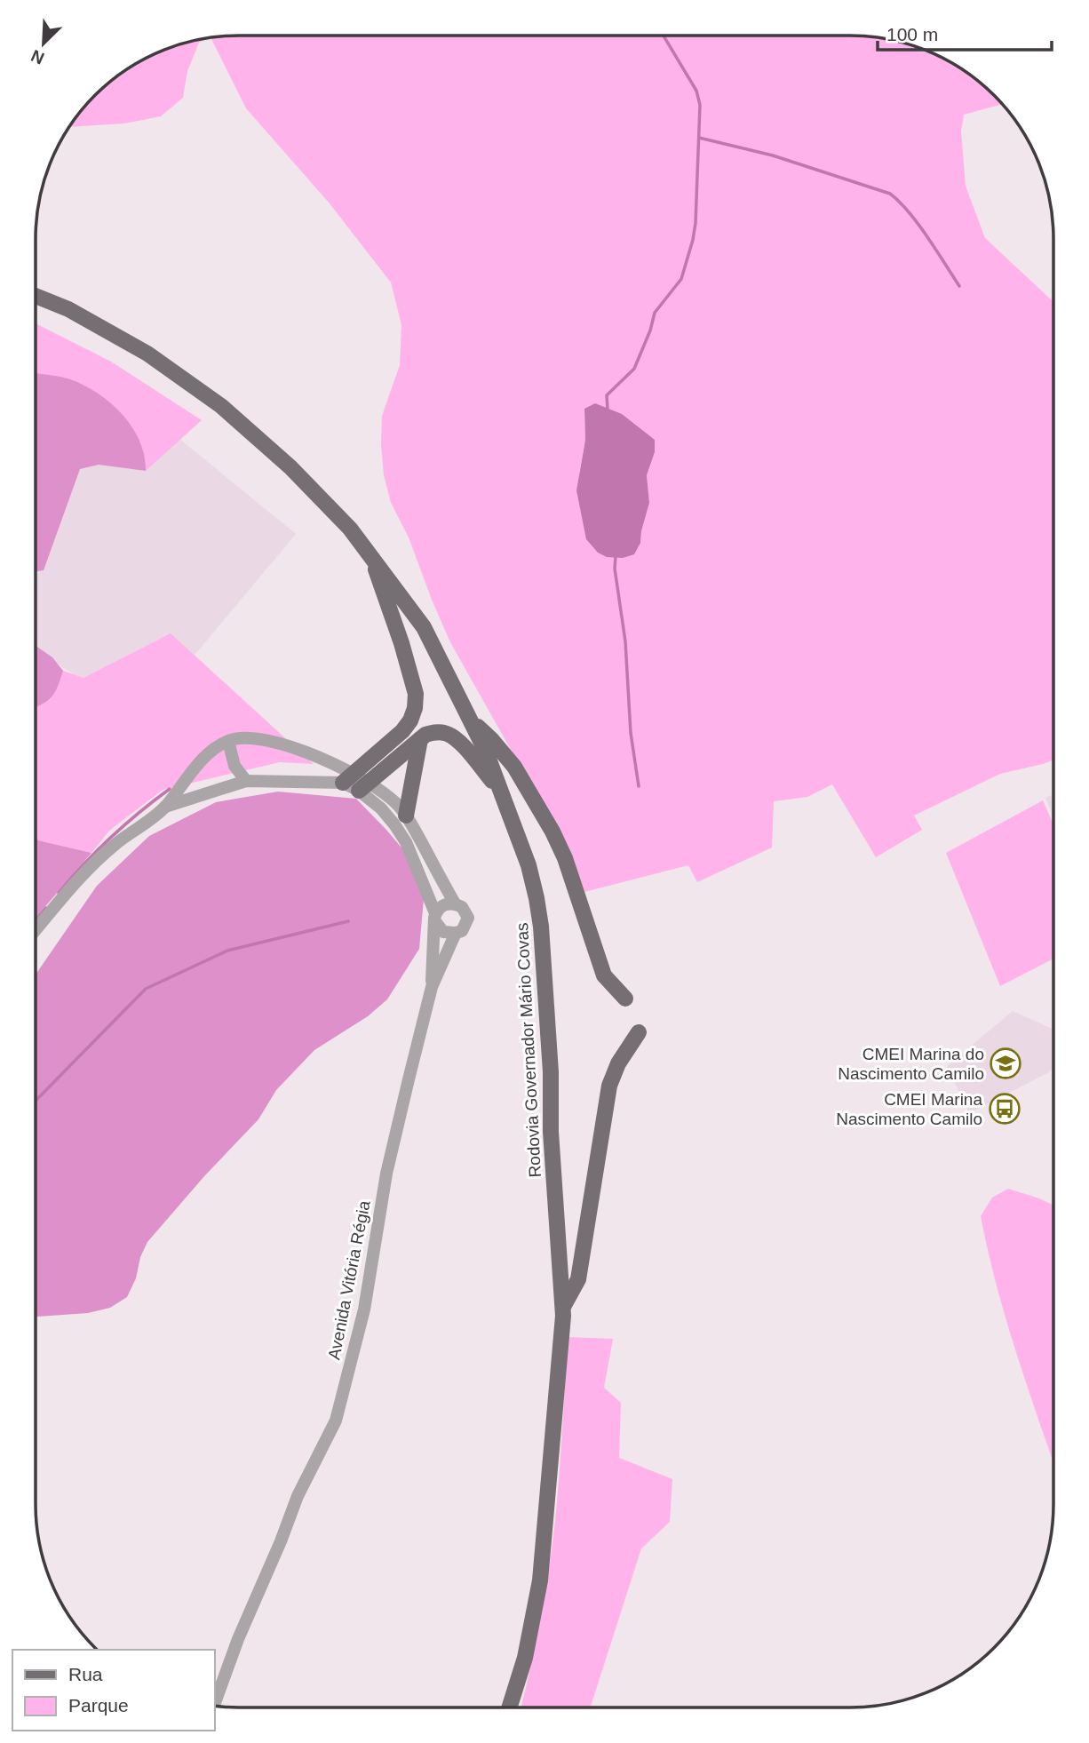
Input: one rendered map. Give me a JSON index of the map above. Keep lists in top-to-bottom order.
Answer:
{
  "streets": {
    "main road": ["Rodovia Governador Mário Covas"],
    "street": ["Avenida Vitória Régia"]
  },
  "places": {
    "school or university": ["CMEI Marina do Nascimento Camilo"],
    "bus stop": ["CMEI Marina Nascimento Camilo"]
  },
  "legend": ["Rua", "Parque"],
  "scale_bar": "100 m",
  "north": "bottom left"
}
